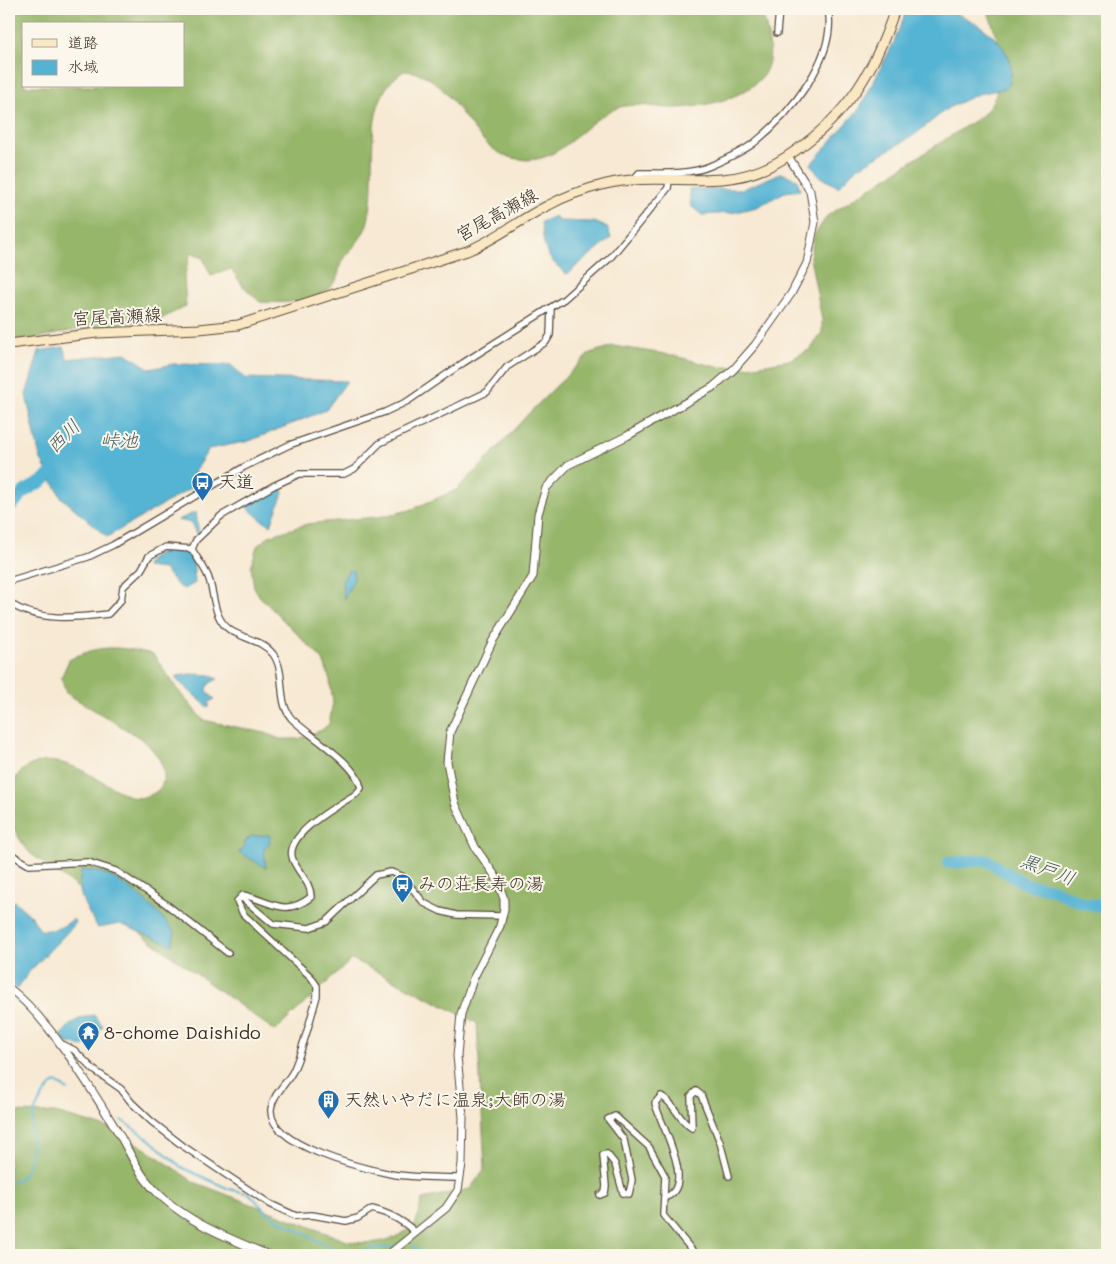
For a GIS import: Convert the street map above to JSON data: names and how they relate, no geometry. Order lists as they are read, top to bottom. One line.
{"streets":{"main road":["宮尾高瀬線"]},"water":["西川","峠池","黒戸川"],"places":{"bus stop":["天道","みの荘長寿の湯"],"temple":["8-chome Daishido"],"building":["天然いやだに温泉;大師の湯"]},"legend":["道路","水域"]}
